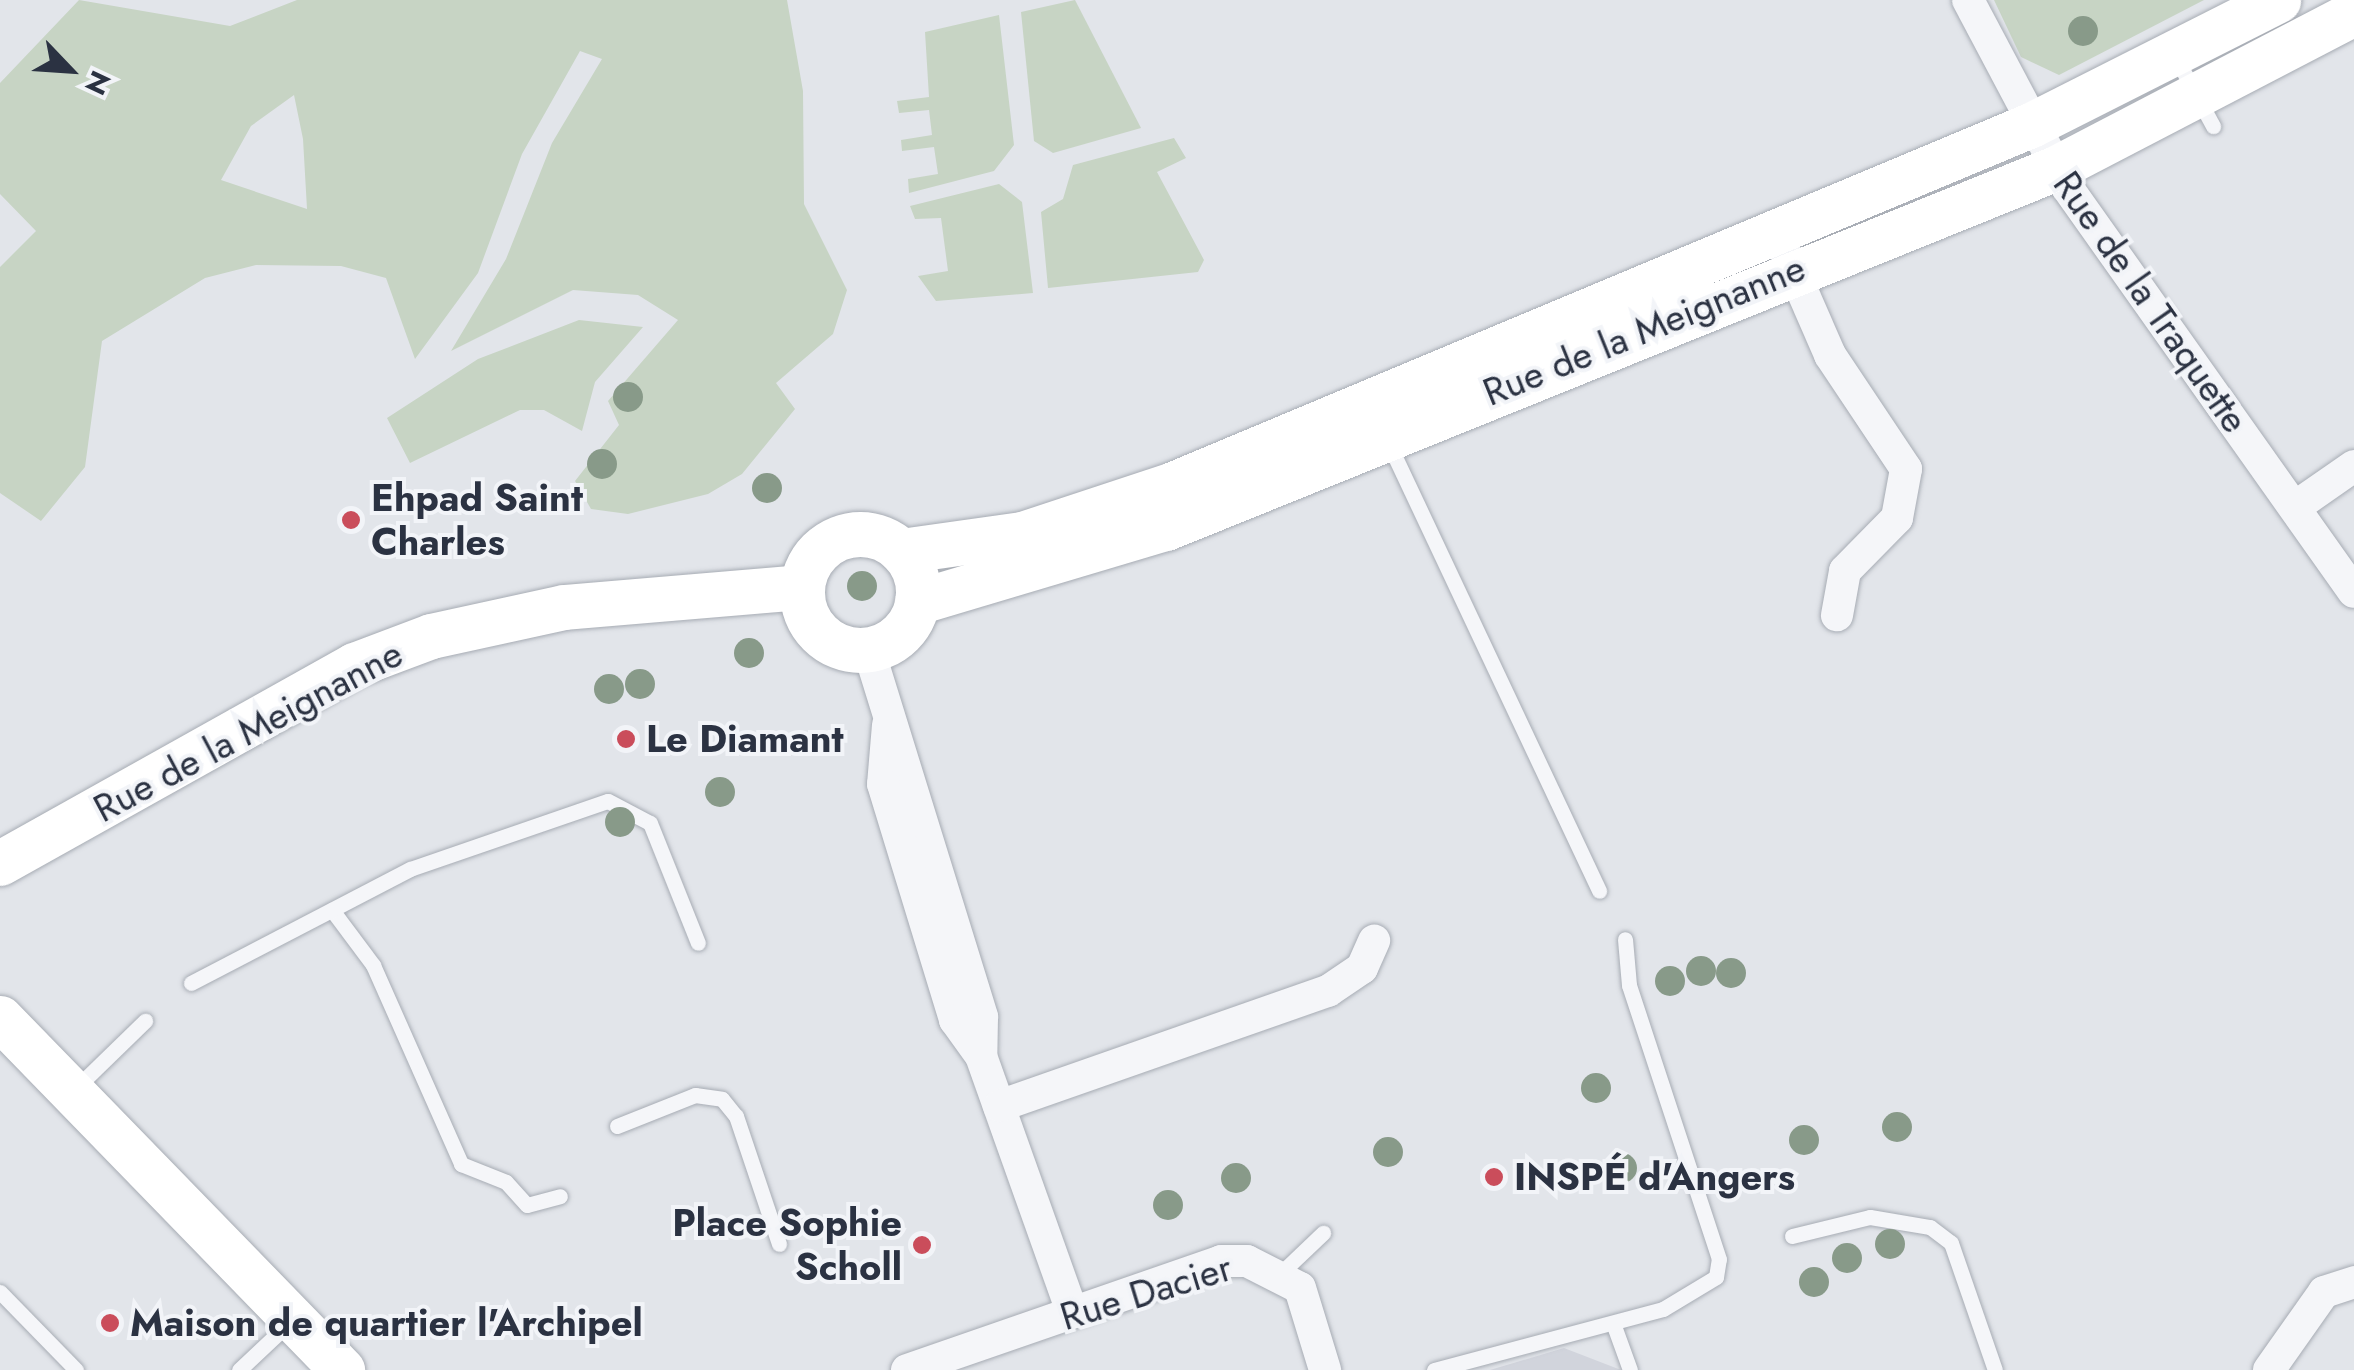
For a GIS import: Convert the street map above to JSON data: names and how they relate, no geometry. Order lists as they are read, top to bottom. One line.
{"streets":{"main road":["Rue de la Meignanne"],"street":["Rue de la Traquette","Rue Dacier"]},"crossings":[["Rue de la Traquette","Rue de la Meignanne"]],"places":["Ehpad Saint Charles","Le Diamant","INSPÉ d'Angers","Place Sophie Scholl","Maison de quartier l'Archipel"],"north":"bottom right"}
